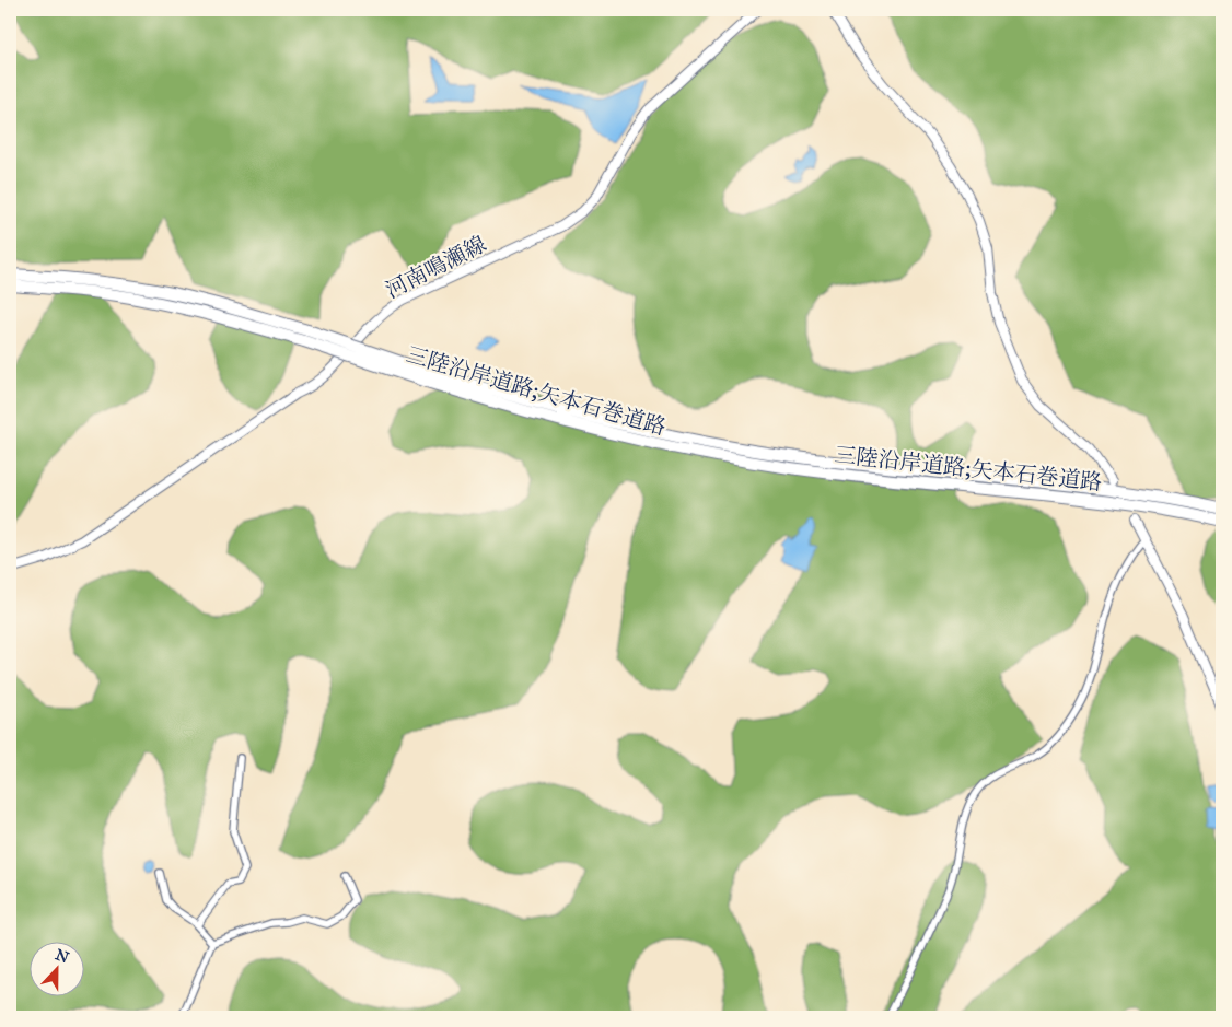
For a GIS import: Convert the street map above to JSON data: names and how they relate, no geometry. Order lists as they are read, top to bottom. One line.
{"streets":{"highway":["三陸沿岸道路;矢本石巻道路"],"main road":["河南鳴瀬線"]},"north":"top"}
